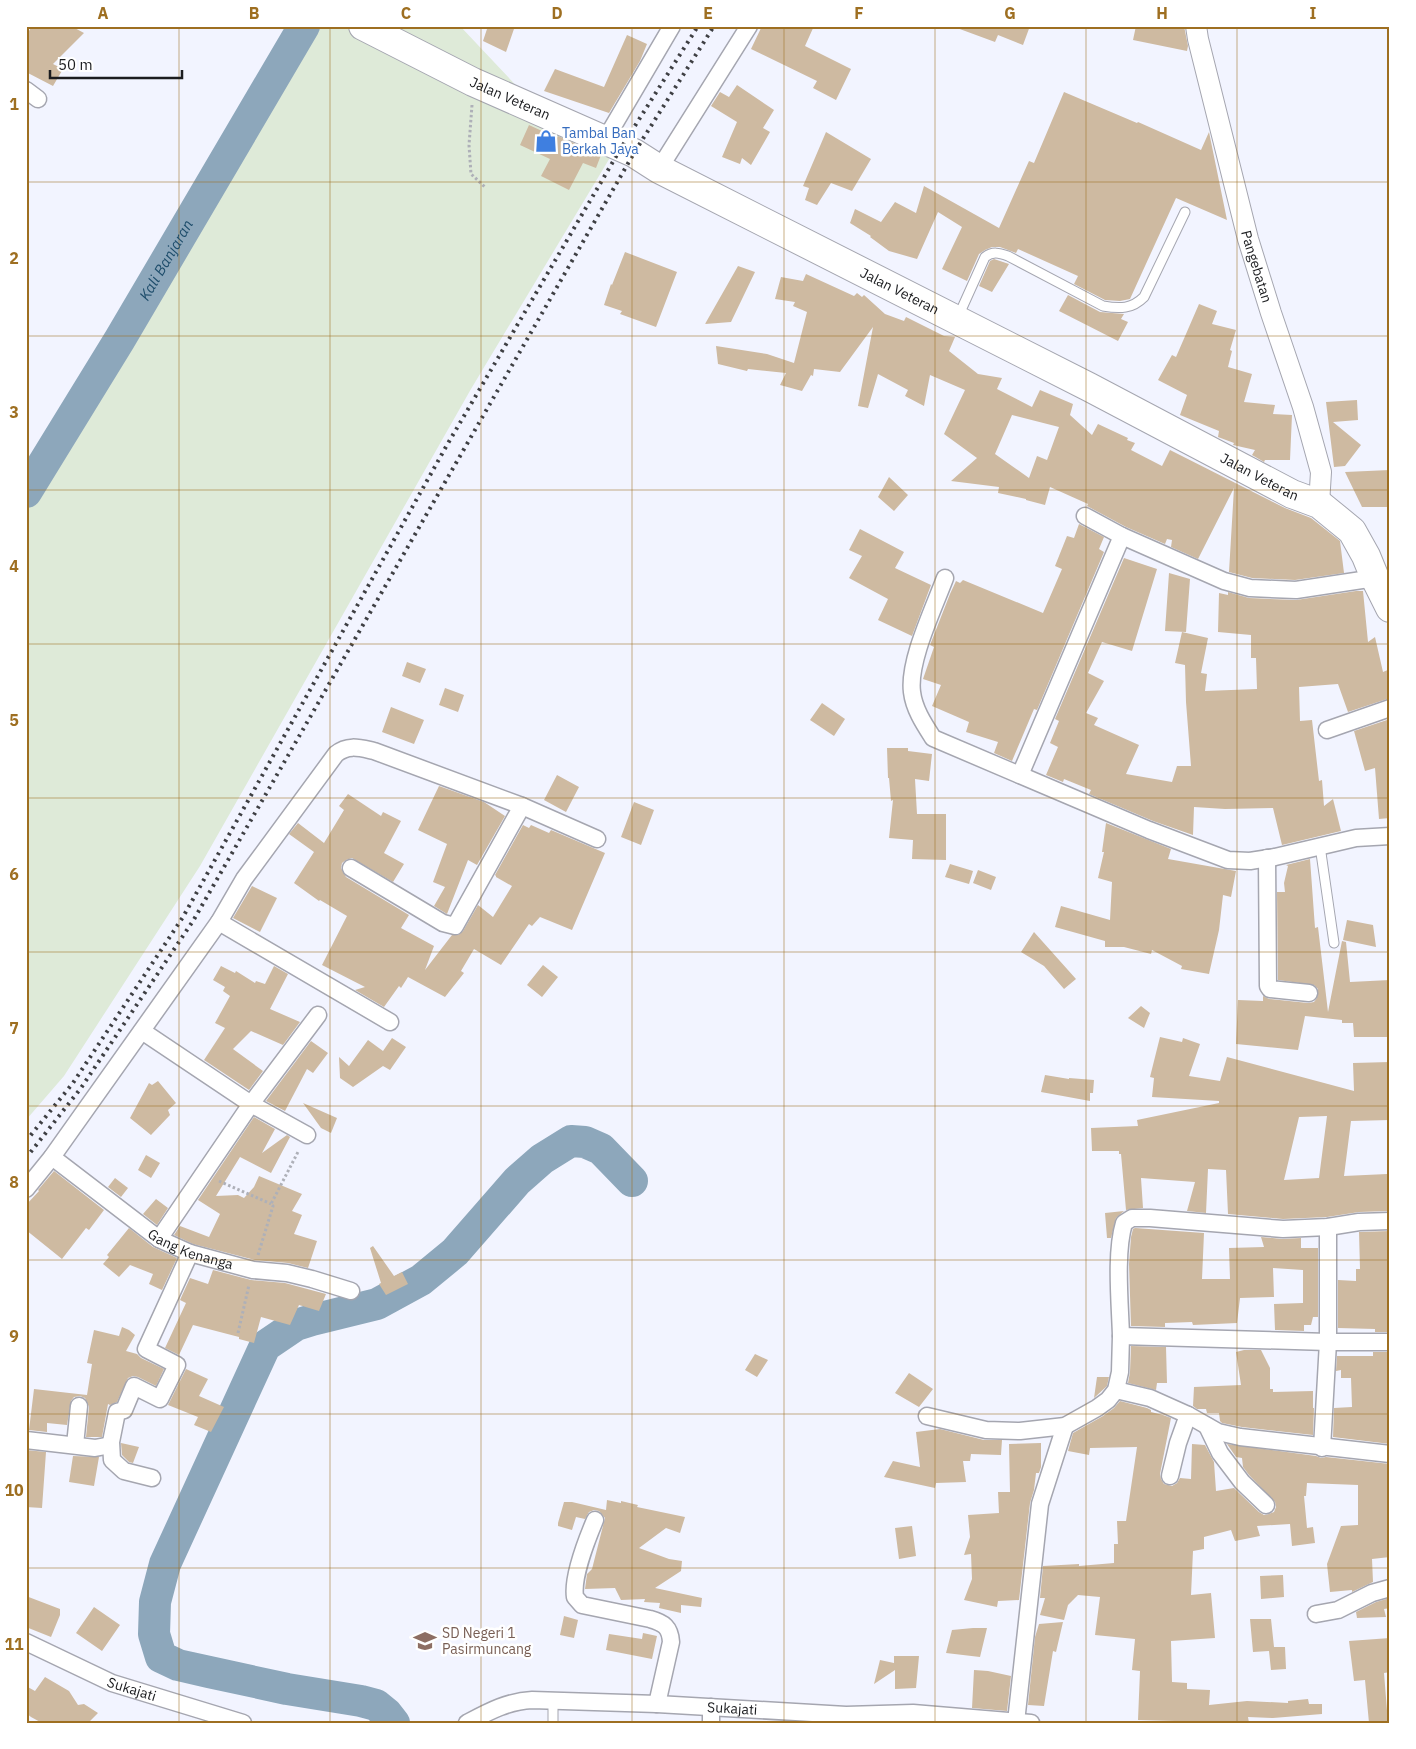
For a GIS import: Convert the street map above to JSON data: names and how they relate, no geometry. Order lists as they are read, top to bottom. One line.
{"streets":{"highway":["Jalan Veteran"],"street":["Pangebatan","Gang Kenanga","Sukajati"]},"crossings":[["Jalan Veteran","Pangebatan"]],"water":["Kali Banjaran"],"places":{"shop":["Tambal Ban Berkah Jaya"],"school or university":["SD Negeri 1 Pasirmuncang"]},"scale_bar":"50 m","grid":{"columns":["A","B","C","D","E","F","G","H","I"],"rows":["1","2","3","4","5","6","7","8","9","10","11"]}}
